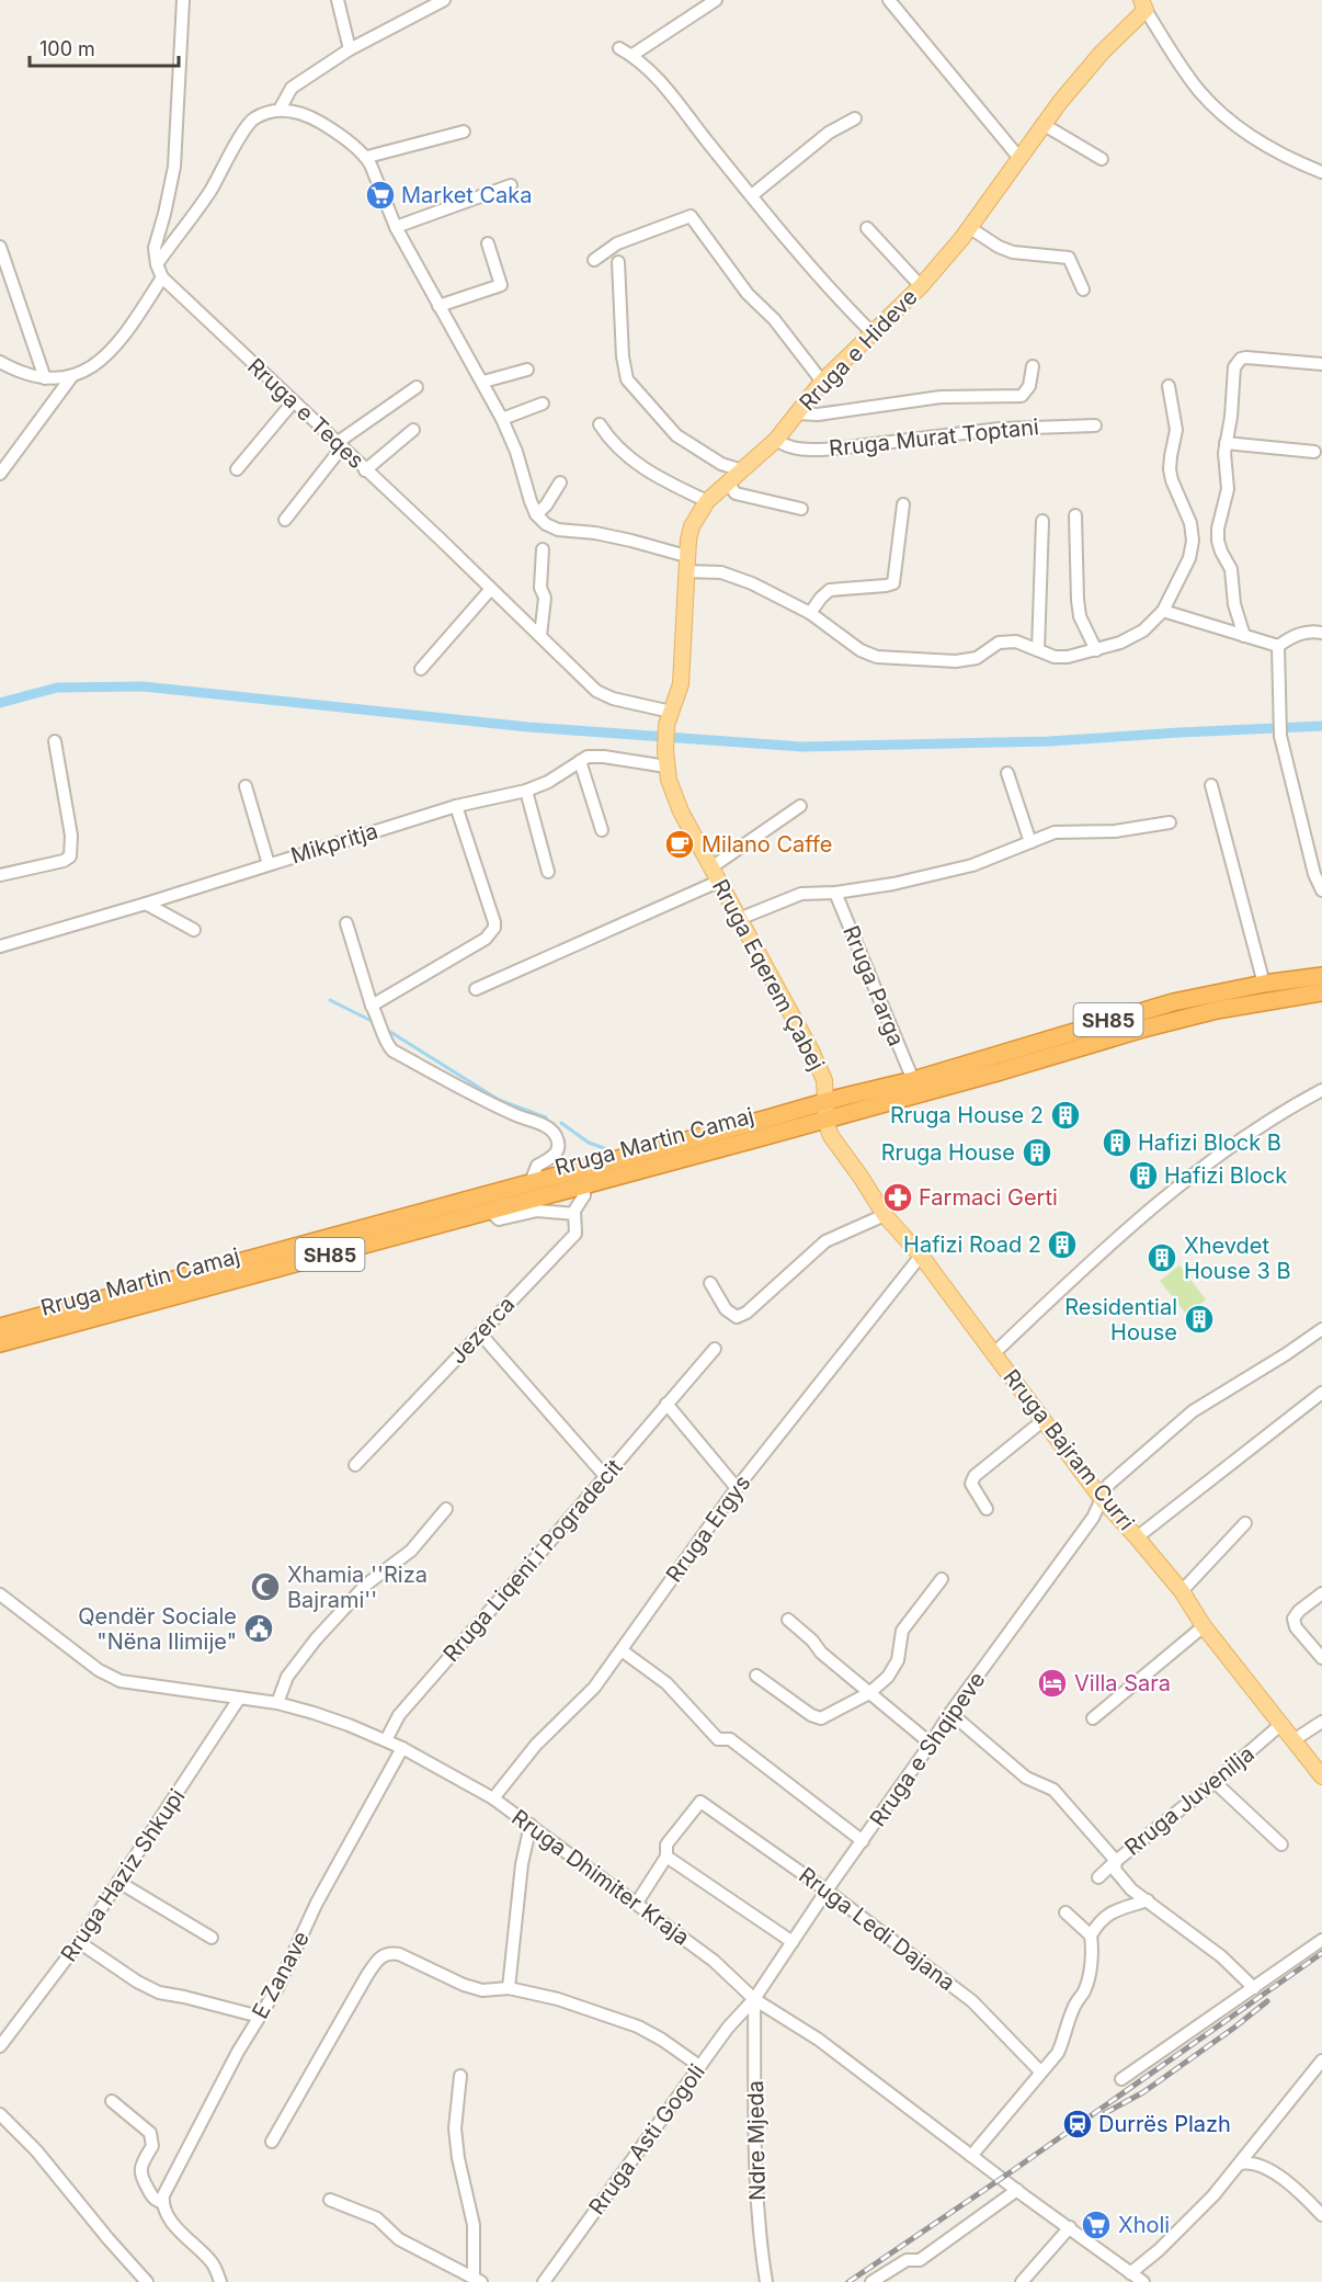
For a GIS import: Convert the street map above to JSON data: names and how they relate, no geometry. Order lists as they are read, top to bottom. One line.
{"streets":{"highway":["SH85","Rruga Martin Camaj"],"main road":["Rruga e Hideve","Rruga Eqerem Çabej","Rruga Bajram Curri"],"street":["Rruga e Teqes","Rruga Murat Toptani","Mikpritja","Rruga Parga","Jezerca","Rruga Ergys","Rruga Liqeni i Pogradecit","Rruga e Shqipeve","Rruga Juvenilja","Rruga Haziz Shkupi","Rruga Dhimiter Kraja","Rruga Ledi Dajana","E Zanave","Rruga Asti Gogoli","Ndre Mjeda"]},"crossings":[["Rruga e Hideve","Rruga e Teqes"],["Rruga e Hideve","Rruga Murat Toptani"],["Rruga e Hideve","Rruga Eqerem Çabej"],["Rruga e Teqes","Rruga Eqerem Çabej"],["Mikpritja","Rruga Eqerem Çabej"],["Rruga Eqerem Çabej","Rruga Martin Camaj"],["Rruga Eqerem Çabej","Rruga Bajram Curri"],["Rruga Parga","Rruga Martin Camaj"],["Rruga Martin Camaj","Jezerca"],["Rruga Martin Camaj","Rruga Bajram Curri"],["Rruga Bajram Curri","Rruga Ergys"],["Rruga Bajram Curri","Rruga e Shqipeve"],["Rruga Bajram Curri","Rruga Juvenilja"],["Rruga Ergys","Rruga Dhimiter Kraja"],["Rruga Liqeni i Pogradecit","Rruga Dhimiter Kraja"],["Rruga e Shqipeve","Rruga Dhimiter Kraja"],["Rruga e Shqipeve","Rruga Ledi Dajana"],["Rruga e Shqipeve","Rruga Asti Gogoli"],["Rruga e Shqipeve","Ndre Mjeda"],["Rruga Haziz Shkupi","Rruga Dhimiter Kraja"],["Rruga Dhimiter Kraja","E Zanave"],["Rruga Dhimiter Kraja","Rruga Asti Gogoli"],["Rruga Dhimiter Kraja","Ndre Mjeda"],["Rruga Asti Gogoli","Ndre Mjeda"]],"places":{"supermarket":["Market Caka","Xholi"],"cafe":["Milano Caffe"],"building":["Rruga House 2","Hafizi Block B","Rruga House","Hafizi Block","Hafizi Road 2","Xhevdet House 3 B","Residential House"],"pharmacy":["Farmaci Gerti"],"mosque":["Xhamia ''Riza Bajrami''"],"public building":["Qendër Sociale \"Nëna Ilimije\""],"hotel":["Villa Sara"],"station":["Durrës Plazh"]},"scale_bar":"100 m"}
